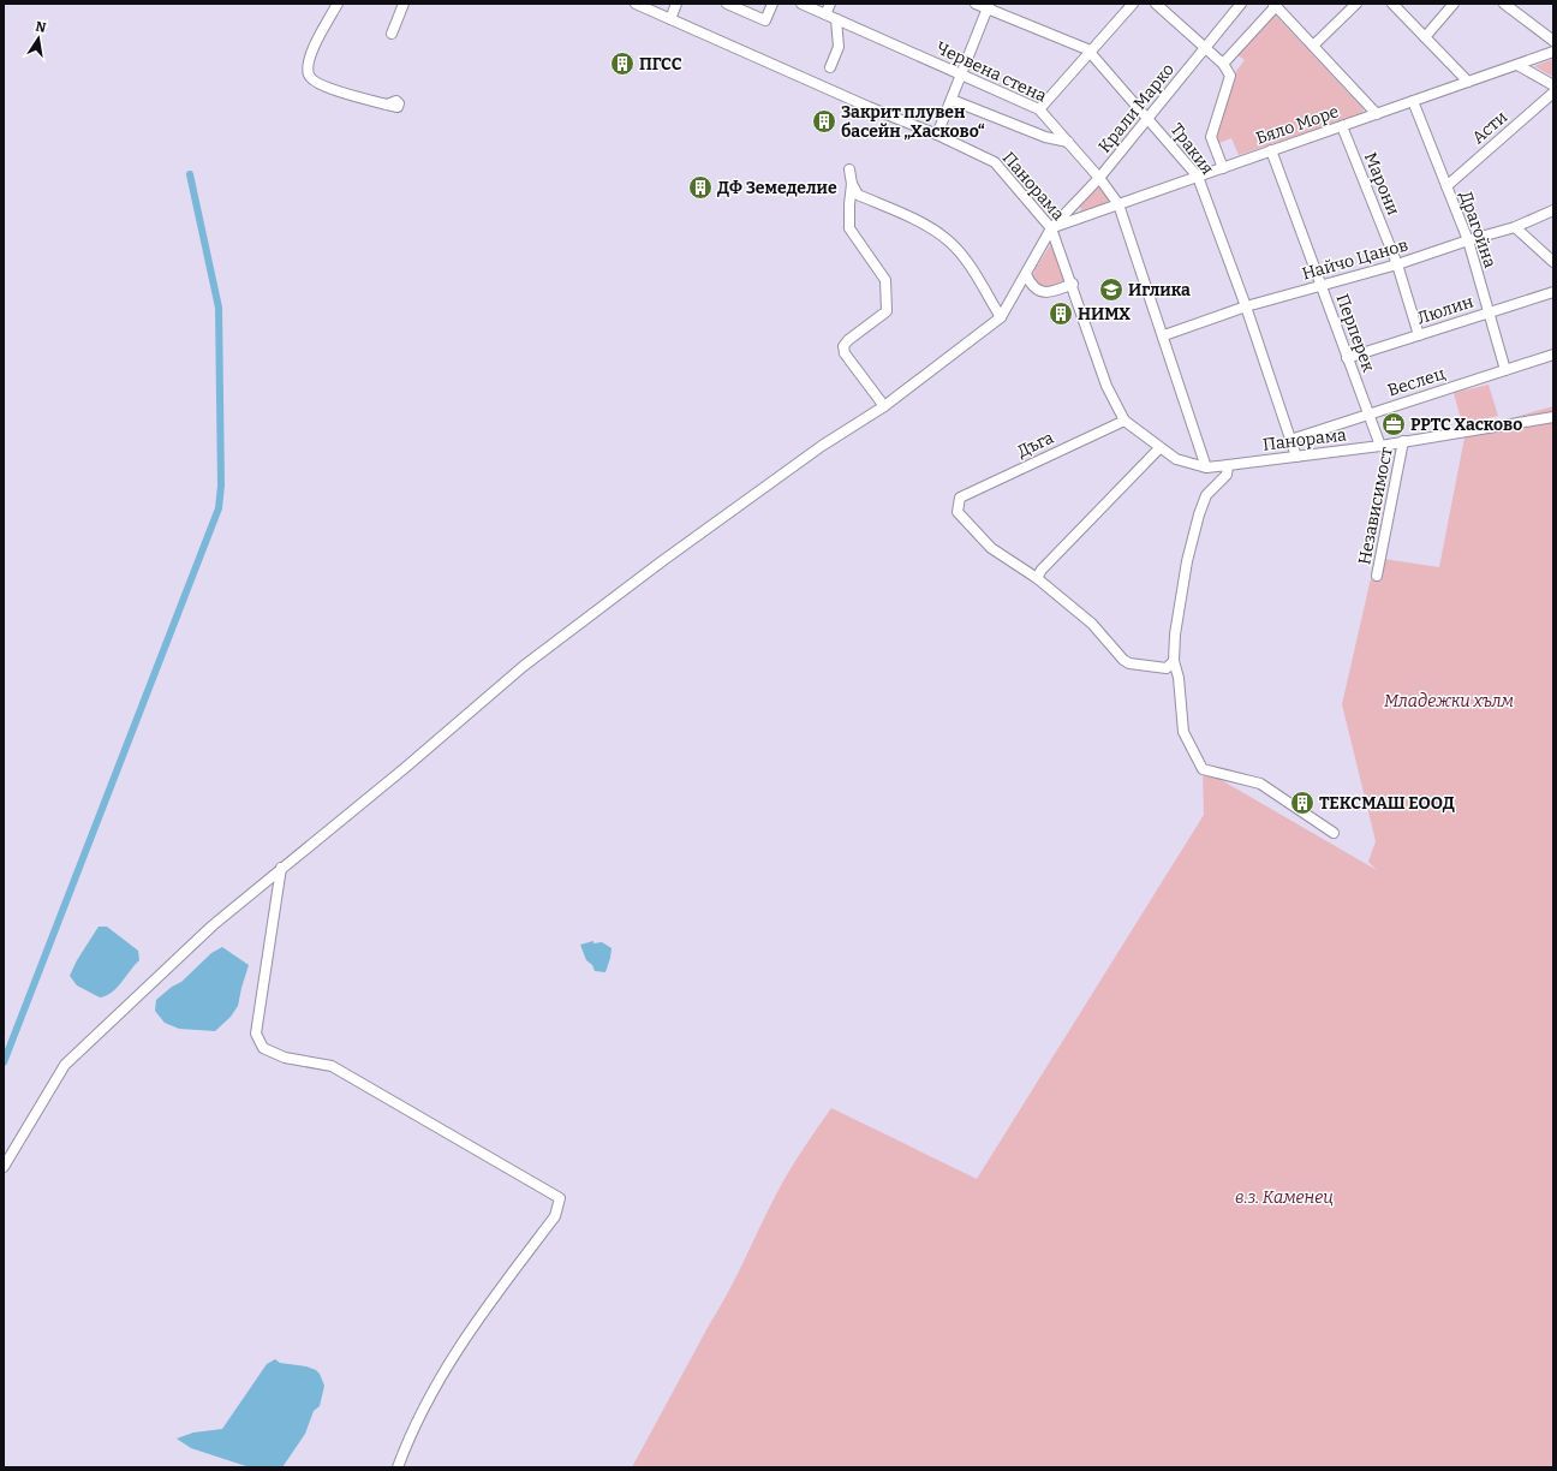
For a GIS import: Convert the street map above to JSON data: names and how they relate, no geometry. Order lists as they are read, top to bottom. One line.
{"streets":{"street":["Червена стена","Крали Марко","Бяло Море","Асти","Тракия","Марони","Панорама","Драгойна","Найчо Цанов","Люлин","Перперек","Веслец","Дъга","Независимост"]},"crossings":[["Червена стена","Крали Марко"],["Червена стена","Бяло Море"],["Червена стена","Панорама"],["Червена стена","Найчо Цанов"],["Крали Марко","Бяло Море"],["Крали Марко","Тракия"],["Крали Марко","Панорама"],["Бяло Море","Тракия"],["Бяло Море","Марони"],["Бяло Море","Панорама"],["Бяло Море","Драгойна"],["Бяло Море","Перперек"],["Асти","Драгойна"],["Тракия","Панорама"],["Тракия","Найчо Цанов"],["Тракия","Веслец"],["Марони","Найчо Цанов"],["Марони","Люлин"],["Панорама","Перперек"],["Панорама","Дъга"],["Панорама","Независимост"],["Драгойна","Найчо Цанов"],["Драгойна","Люлин"],["Драгойна","Веслец"],["Найчо Цанов","Перперек"],["Люлин","Перперек"],["Перперек","Веслец"]],"parks":["Младежки хълм","в.з. Каменец"],"places":{"building":["ПГСС","Закрит плувен басейн „Хасково“","ДФ Земеделие","НИМХ","ТЕКСМАШ ЕООД"],"school or university":["Иглика"],"office":["РРТС Хасково"]},"north":"top"}
